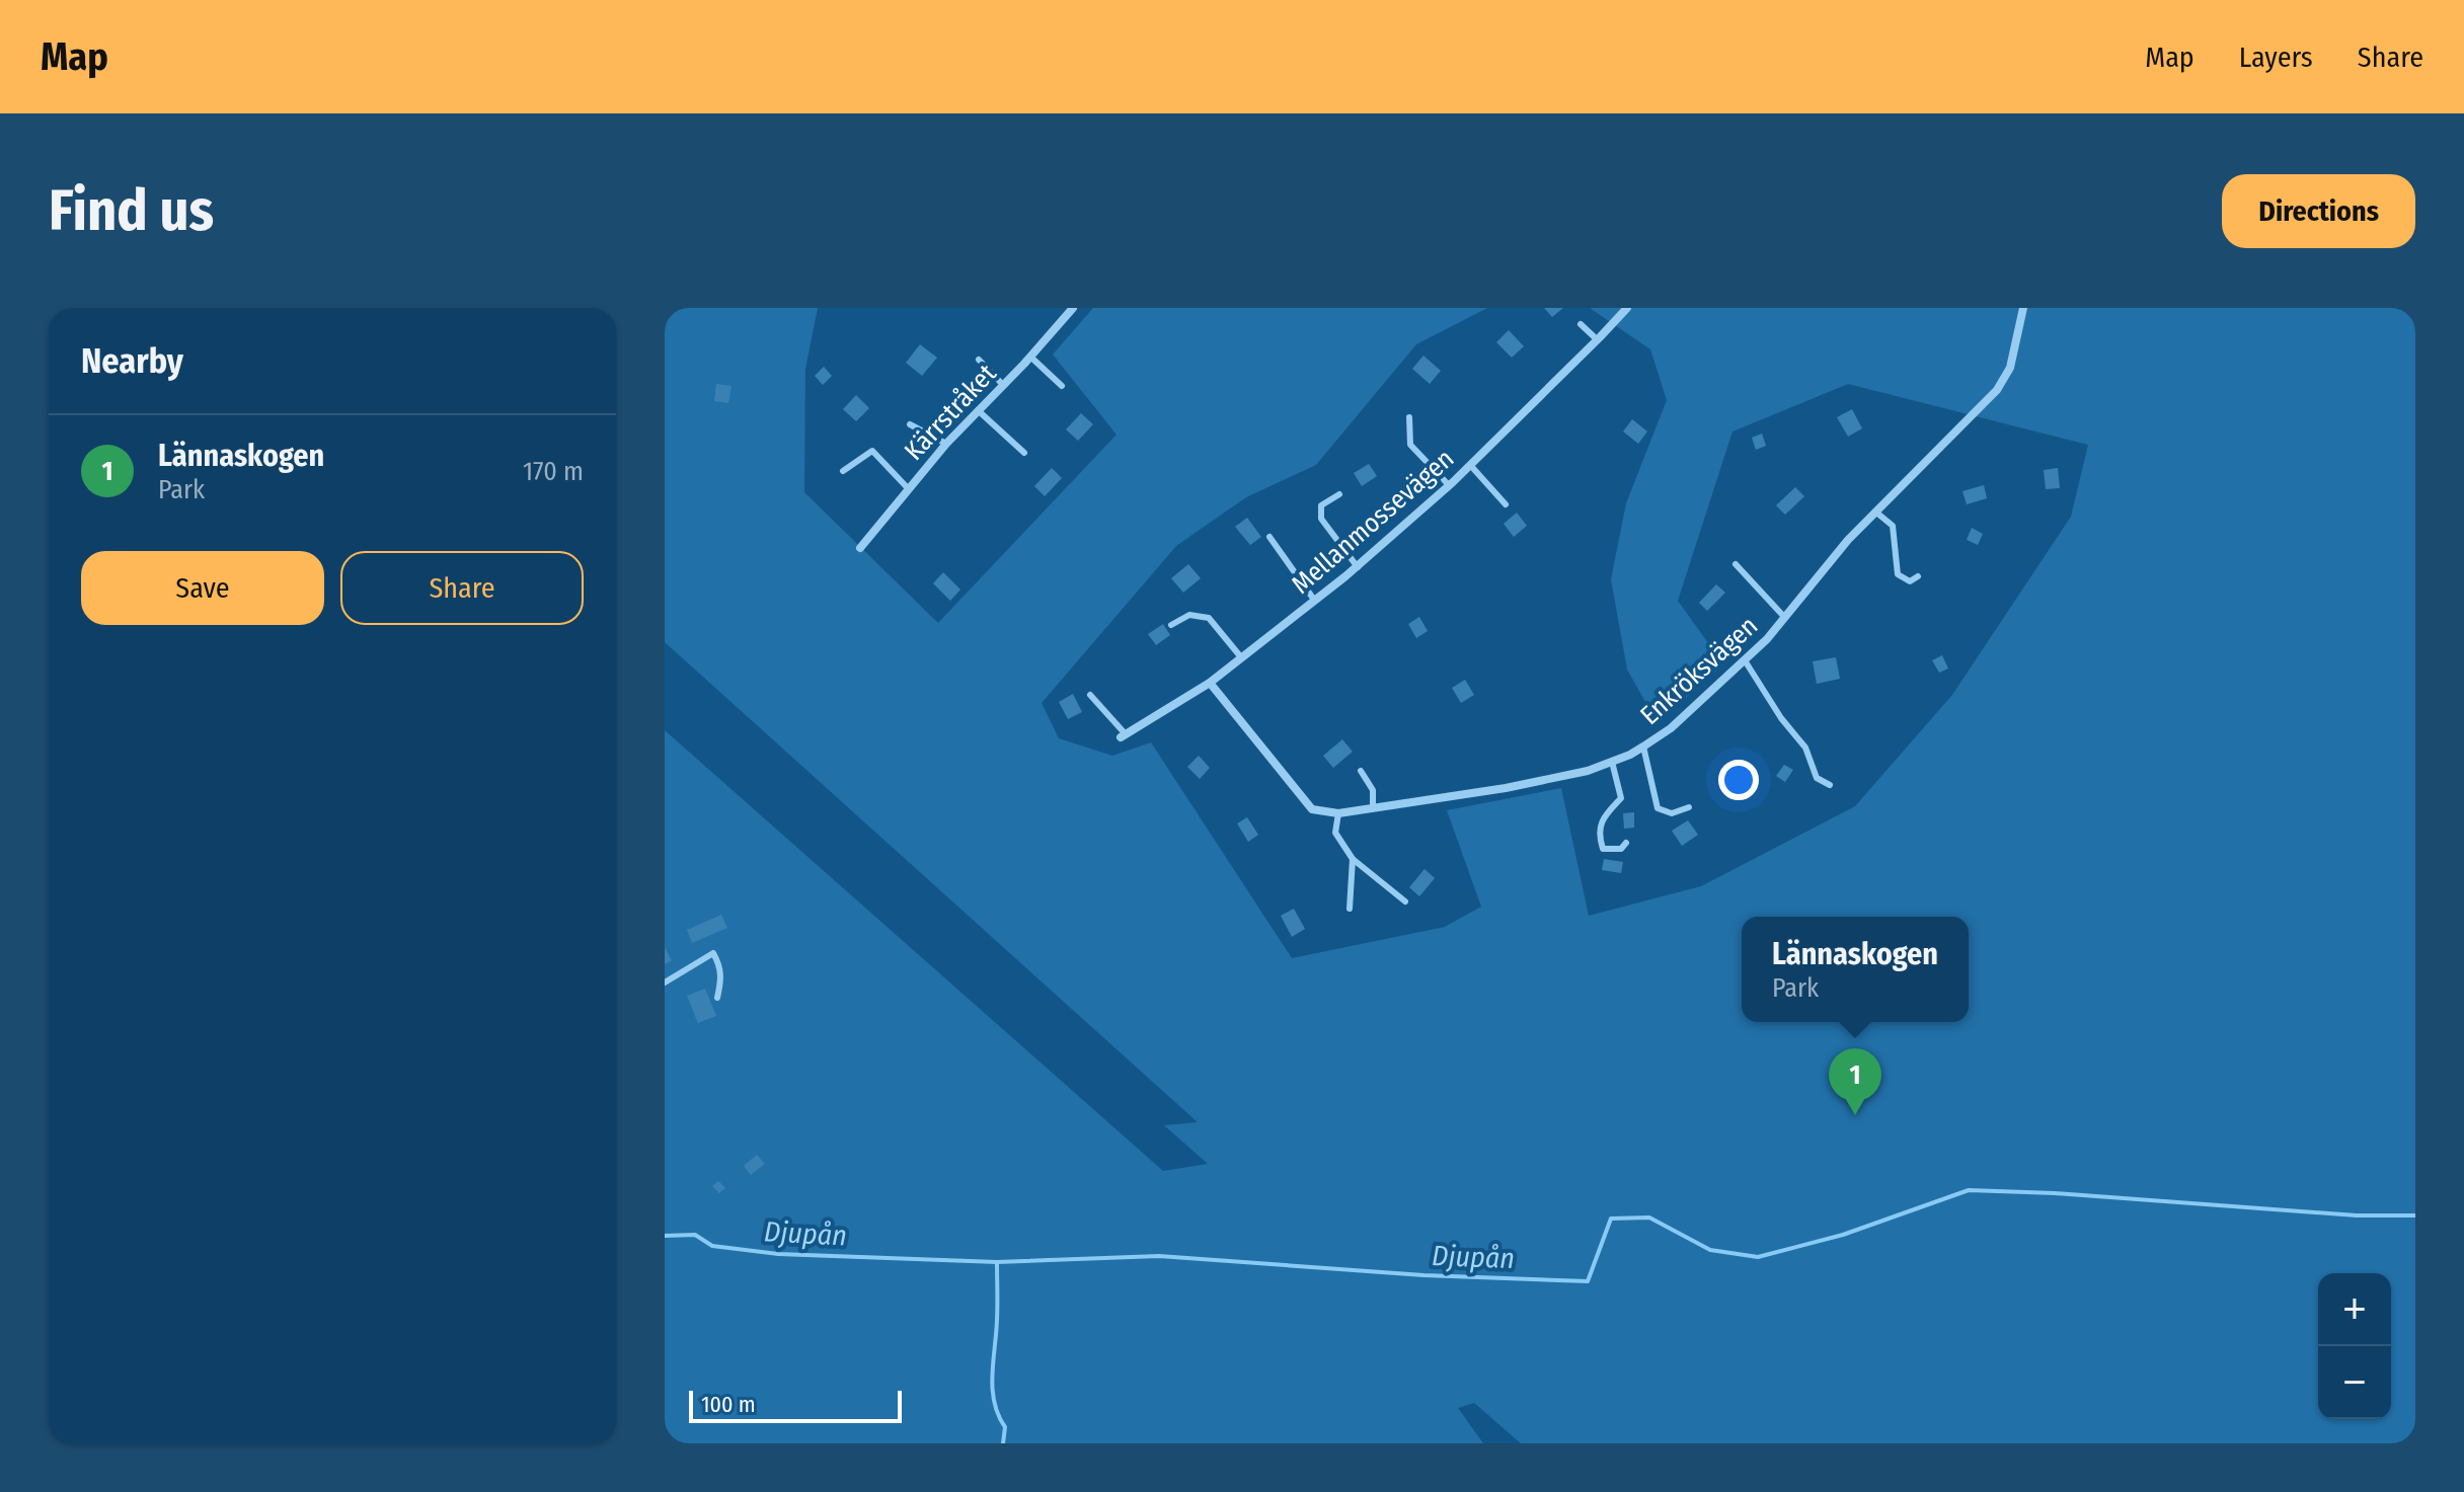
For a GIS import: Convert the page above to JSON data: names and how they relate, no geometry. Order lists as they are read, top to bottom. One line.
{"streets":{"street":["Kärrstråket","Mellanmossevägen","Enkröksvägen"]},"water":["Djupån"],"scale_bar":"100 m","page":{"header":"Map","nav":["Map","Layers","Share"],"buttons":["Directions",["Save","Share"]],"title":"Find us","heading":"Nearby","list":[{"mark":"1","name":"Lännaskogen","note":"Park","value":"170 m"}],"popup":["Lännaskogen","Park"],"pins":"1","map_buttons":["+","−"],"scale":"100 m"}}
